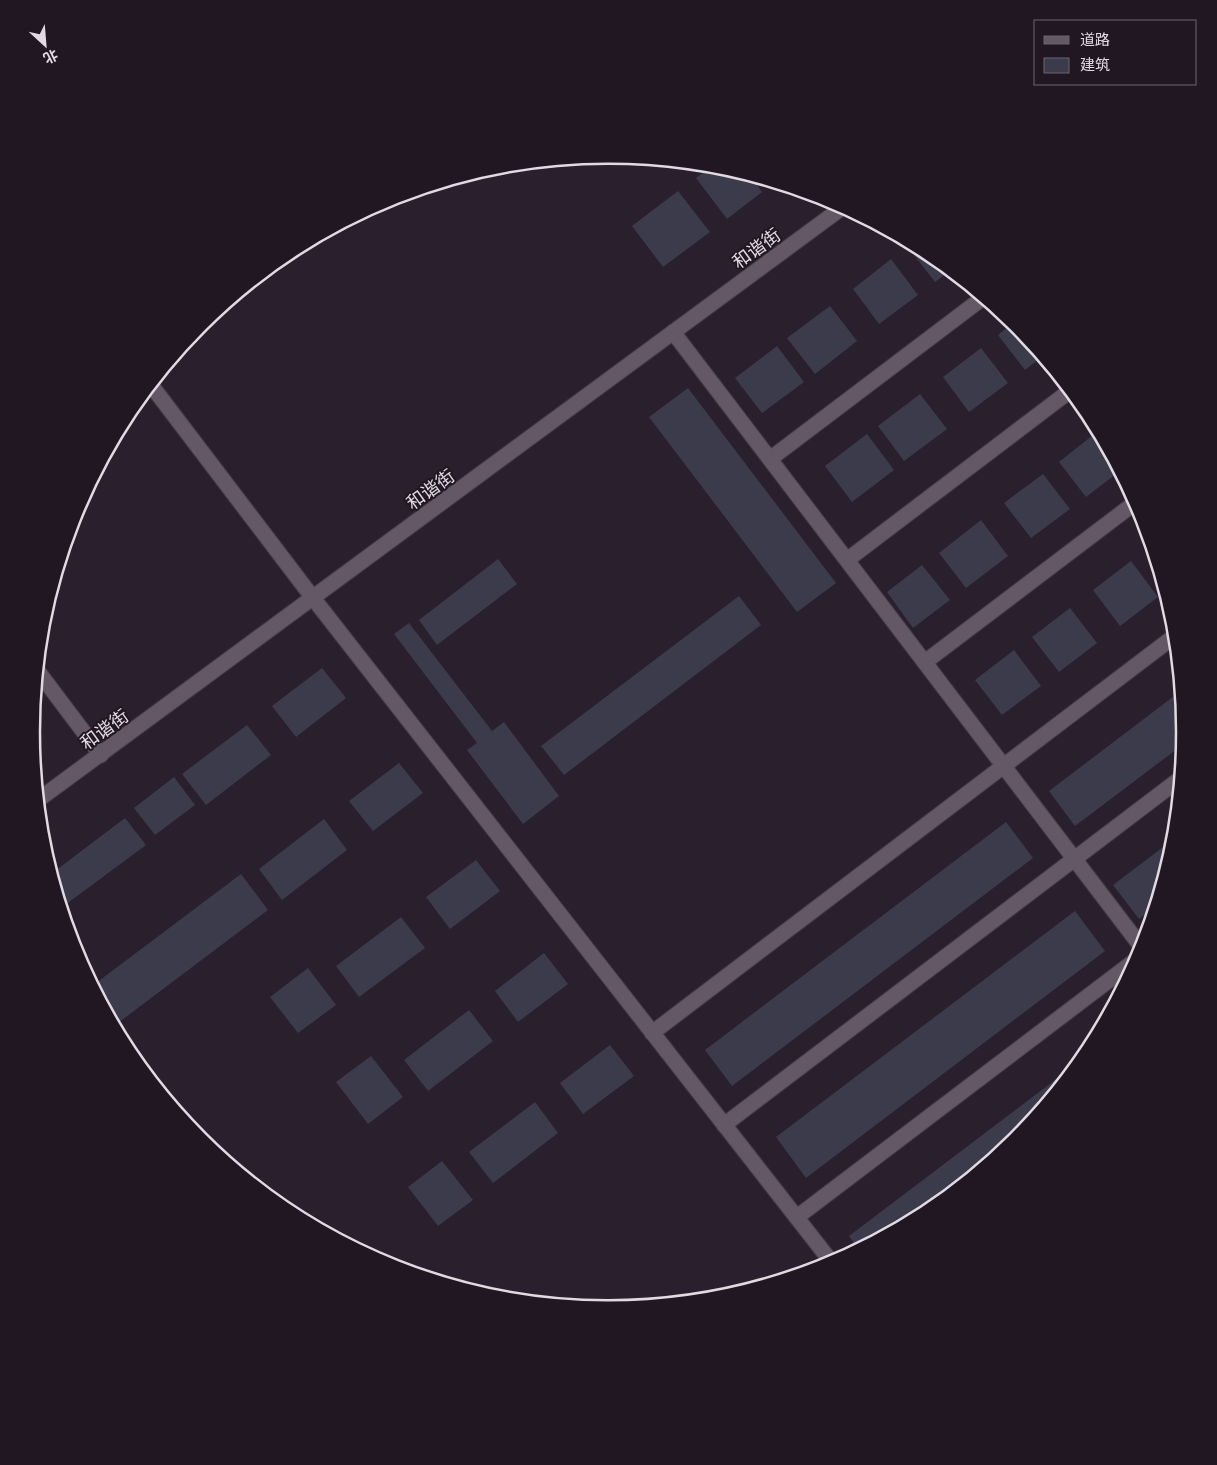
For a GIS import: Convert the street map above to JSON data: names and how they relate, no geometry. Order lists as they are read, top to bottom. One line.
{"streets":{"street":["和谐街"]},"legend":["道路","建筑"],"north":"bottom right"}
